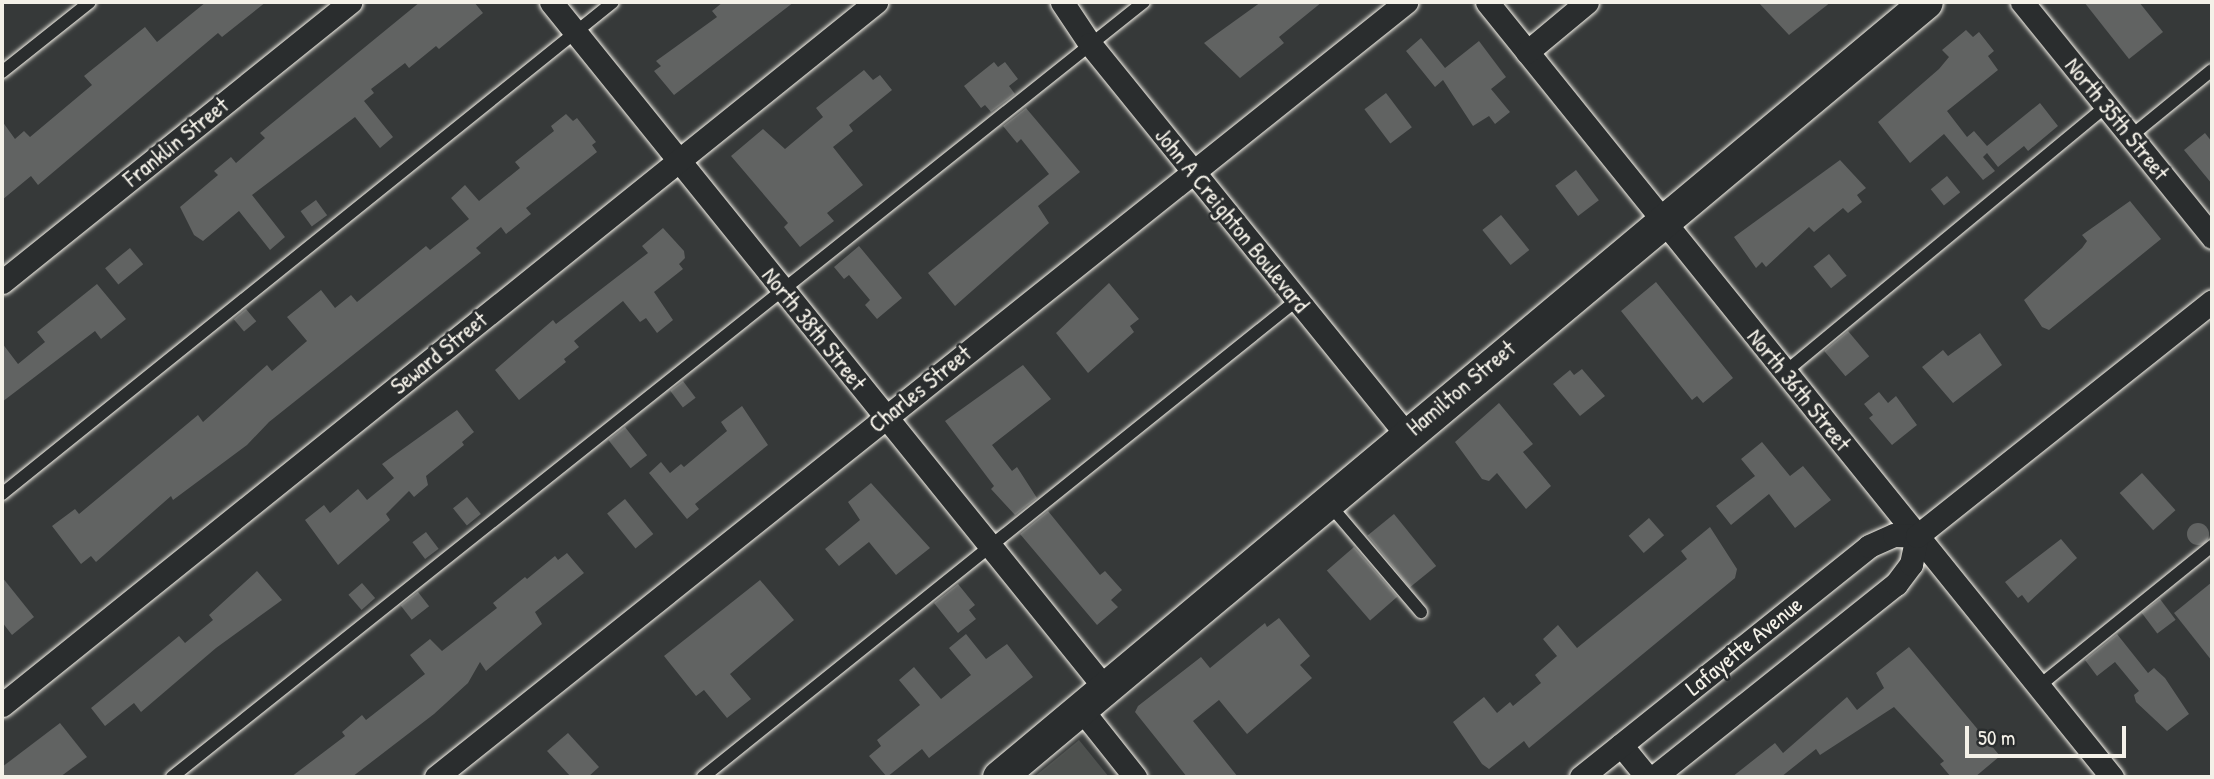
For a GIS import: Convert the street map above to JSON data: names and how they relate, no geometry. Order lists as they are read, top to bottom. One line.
{"streets":{"main road":["Hamilton Street"],"street":["North 35th Street","Franklin Street","John A Creighton Boulevard","North 38th Street","Seward Street","Charles Street","North 36th Street","Lafayette Avenue"]},"crossings":[["John A Creighton Boulevard","Hamilton Street"],["John A Creighton Boulevard","Charles Street"],["North 38th Street","Seward Street"],["North 38th Street","Hamilton Street"],["North 38th Street","Charles Street"],["Hamilton Street","North 36th Street"],["North 36th Street","Lafayette Avenue"]],"scale_bar":"50 m"}
